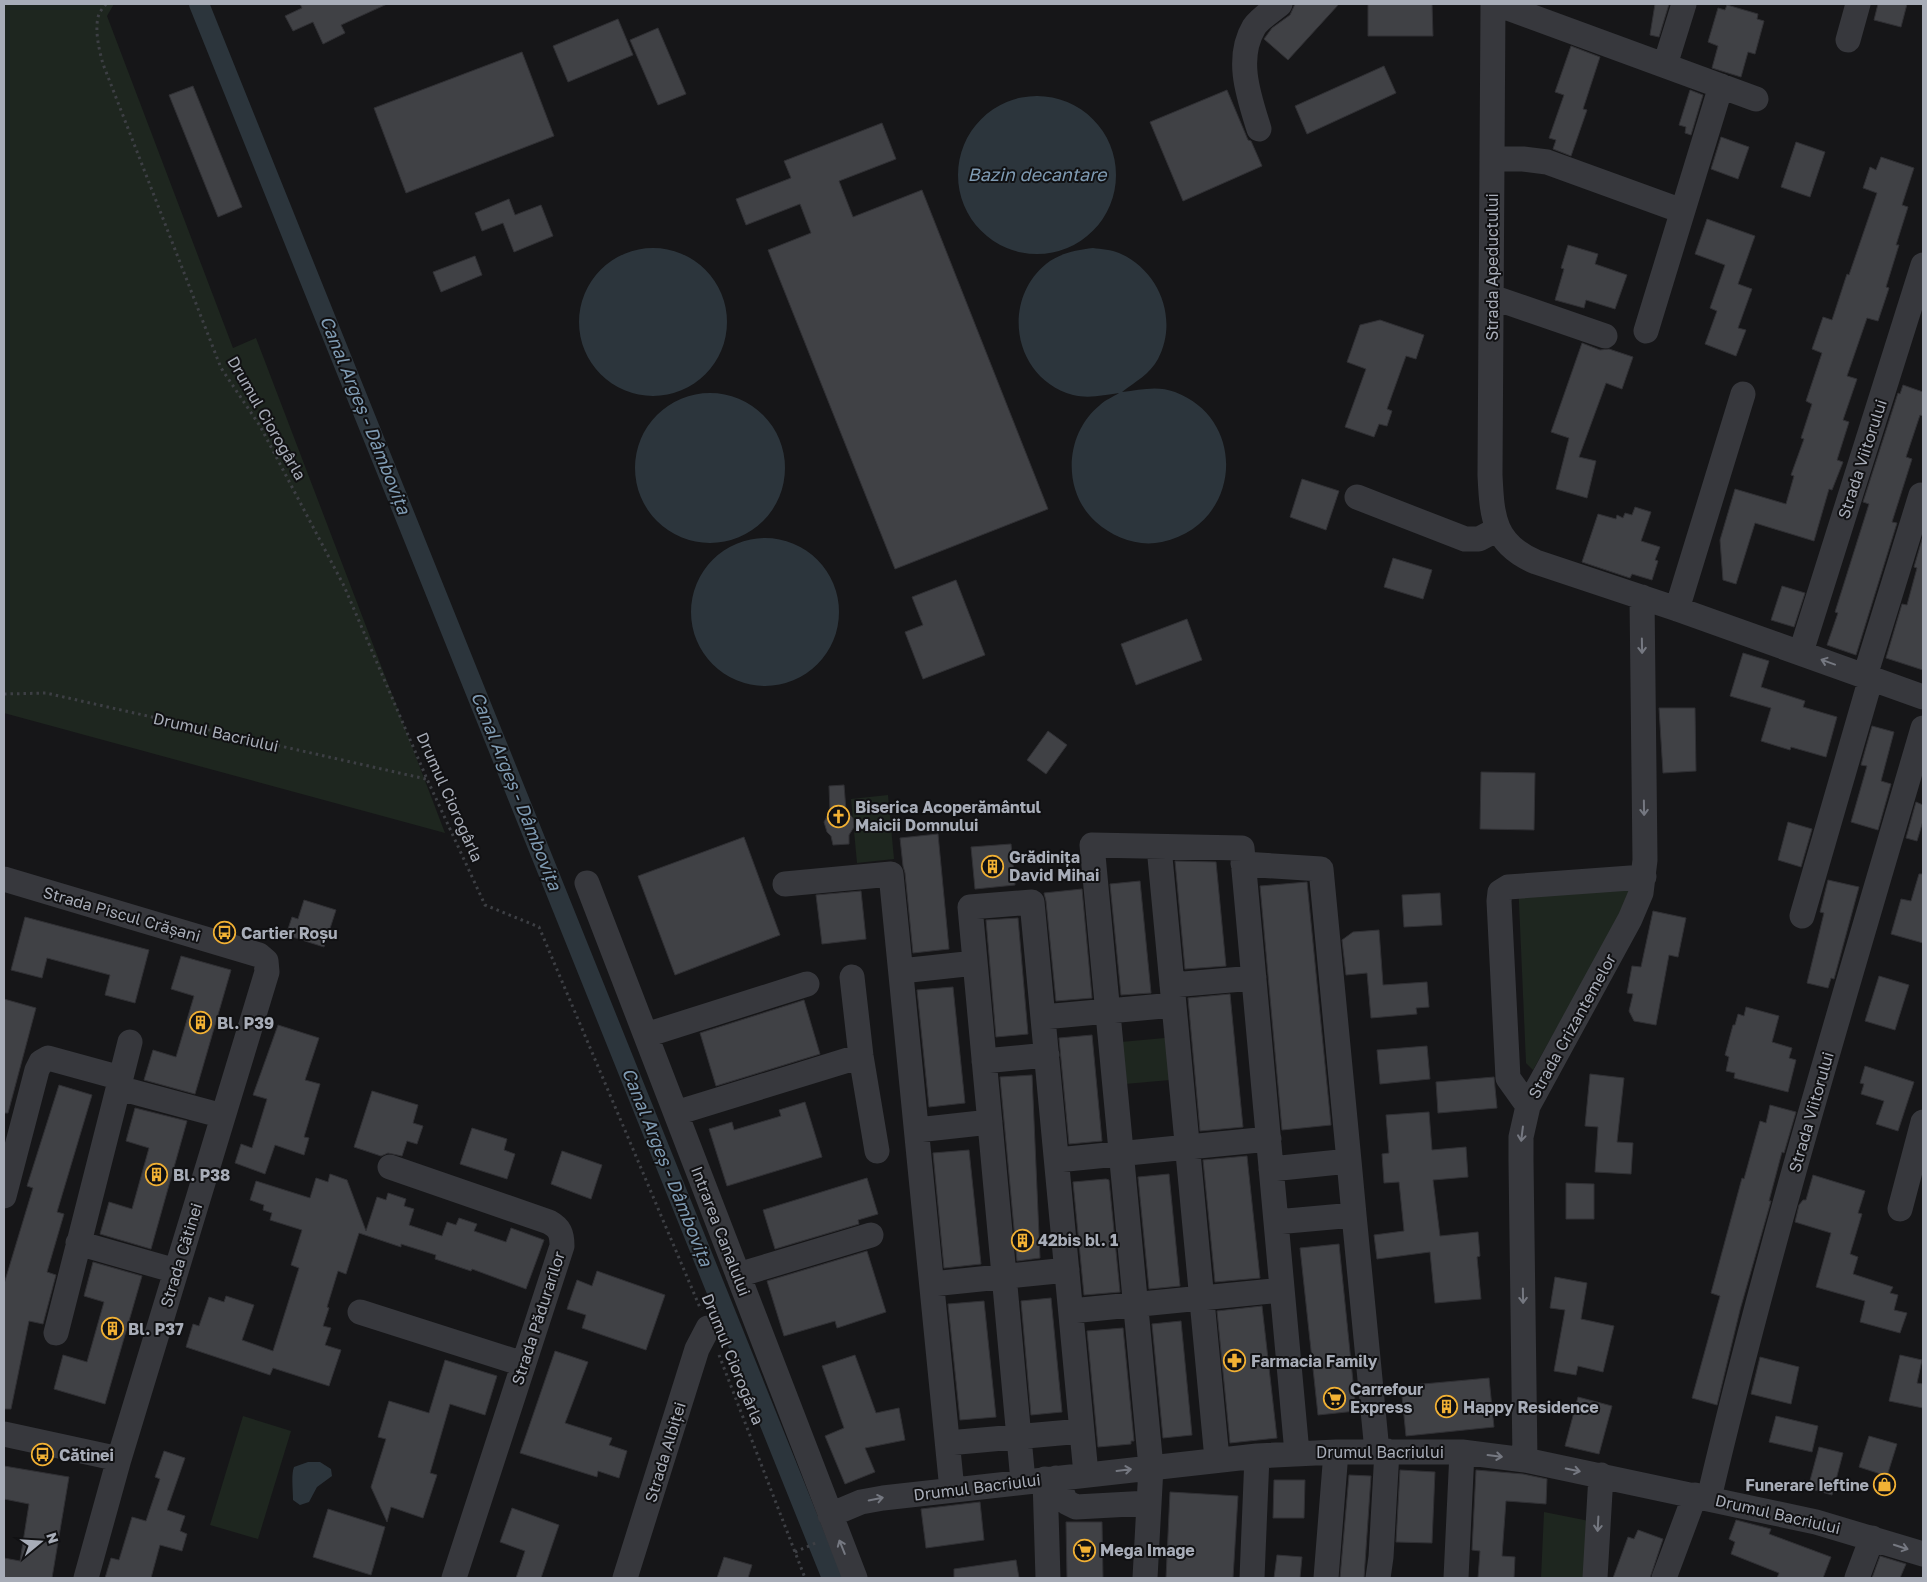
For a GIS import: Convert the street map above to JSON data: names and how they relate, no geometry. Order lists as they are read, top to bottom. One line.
{"streets":{"street":["Strada Apeductului","Strada Viitorului","Drumul Bacriului","Strada Piscul Crășani","Strada Crizantemelor","Intrarea Canalului","Strada Cătinei","Strada Pădurarilor","Strada Albiței"],"path":["Drumul Ciorogârla"]},"crossings":[["Drumul Ciorogârla","Drumul Bacriului"],["Drumul Ciorogârla","Strada Albiței"],["Strada Viitorului","Drumul Bacriului"],["Drumul Bacriului","Strada Crizantemelor"],["Drumul Bacriului","Intrarea Canalului"],["Strada Piscul Crășani","Strada Cătinei"]],"water":["Bazin decantare","Canal Argeș - Dâmbovița"],"places":{"church":["Biserica Acoperământul Maicii Domnului"],"building":["Grădinița David Mihai","Bl. P39","Bl. P38","42bis bl. 1","Bl. P37","Happy Residence"],"bus stop":["Cartier Roșu","Cătinei"],"pharmacy":["Farmacia Family"],"supermarket":["Carrefour Express","Mega Image"],"shop":["Funerare Ieftine"]},"north":"right"}
